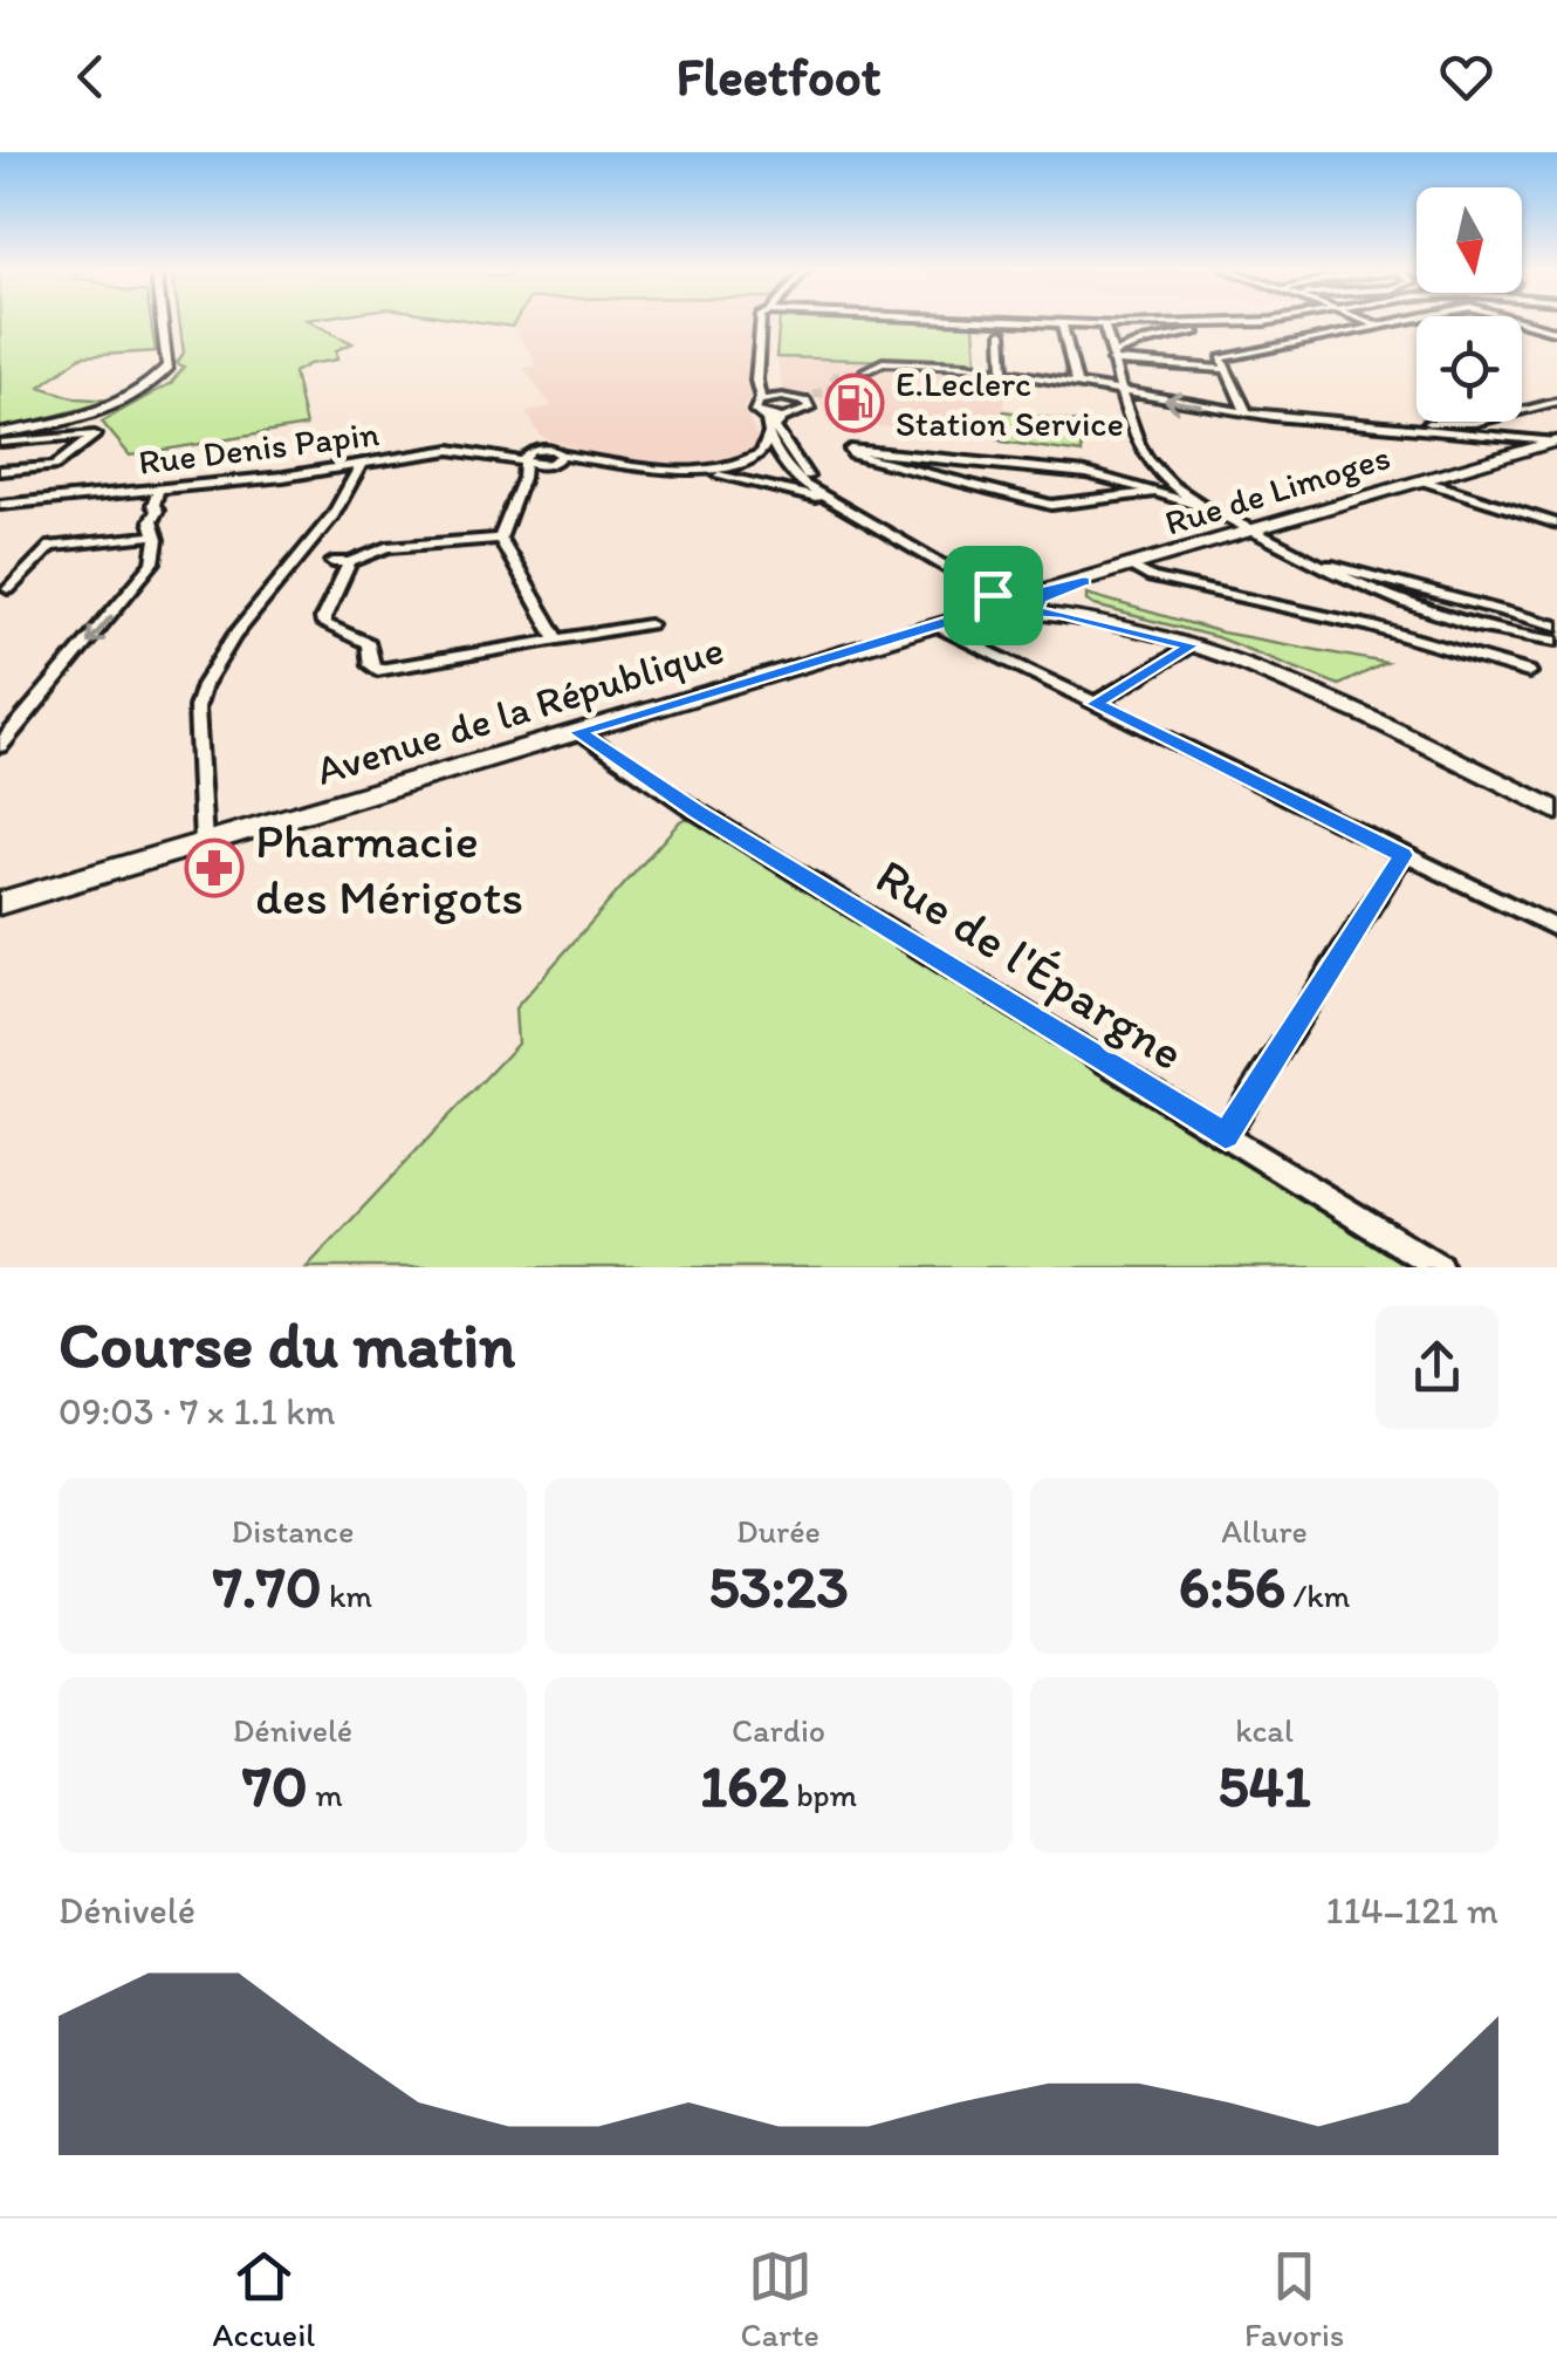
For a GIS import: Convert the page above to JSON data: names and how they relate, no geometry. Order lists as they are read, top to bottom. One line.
{"streets":{"main road":["Rue de Limoges","Avenue de la République"],"street":["Rue Denis Papin","Rue de l'Épargne"]},"crossings":[["Avenue de la République","Rue de l'Épargne"]],"places":{"fuel station":["E.Leclerc Station Service"],"pharmacy":["Pharmacie des Mérigots"]},"north":"bottom","page":{"header":"Fleetfoot","heading":["Course du matin","09:03 · 7 × 1.1 km"],"stats":[["Distance","7.70 km"],["Durée","53:23"],["Allure","6:56 /km"],["Dénivelé","70 m"],["Cardio","162 bpm"],["kcal","541"]],"chart":["Dénivelé","114–121 m"],"tabs":["Accueil","Carte","Favoris"]}}
